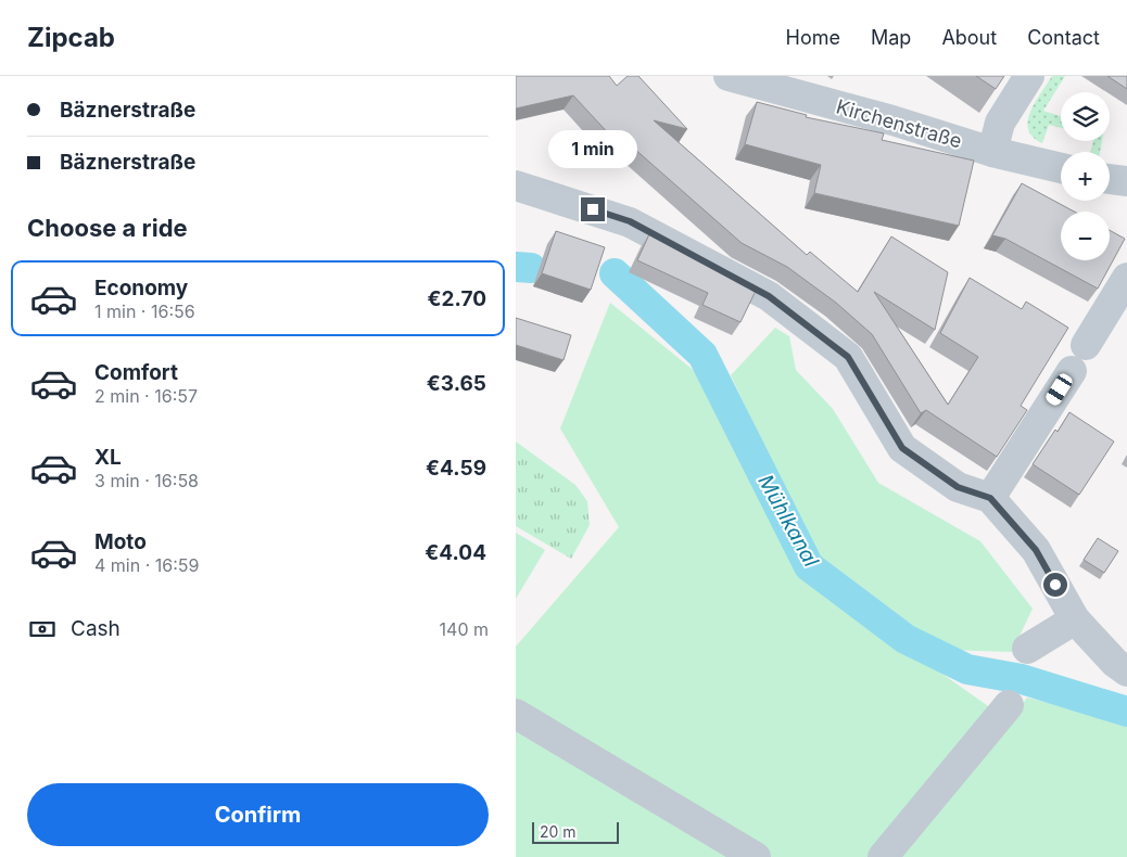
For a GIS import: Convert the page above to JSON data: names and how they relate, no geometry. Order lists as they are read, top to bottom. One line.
{"streets":{"street":["Kirchenstraße"]},"water":["Mühlkanal"],"scale_bar":"20 m","page":{"header":"Zipcab","nav":["Home","Map","About","Contact"],"banner":["Bäznerstraße","Bäznerstraße"],"map_buttons":["+","−"],"bubble":"1 min","heading":"Choose a ride","list":[{"name":"Economy","note":"1 min · 16:56","value":"€2.70"},{"name":"Comfort","note":"2 min · 16:57","value":"€3.65"},{"name":"XL","note":"3 min · 16:58","value":"€4.59"},{"name":"Moto","note":"4 min · 16:59","value":"€4.04"}],"pay":["Cash","140 m"],"buttons":"Confirm","scale":"20 m"}}
